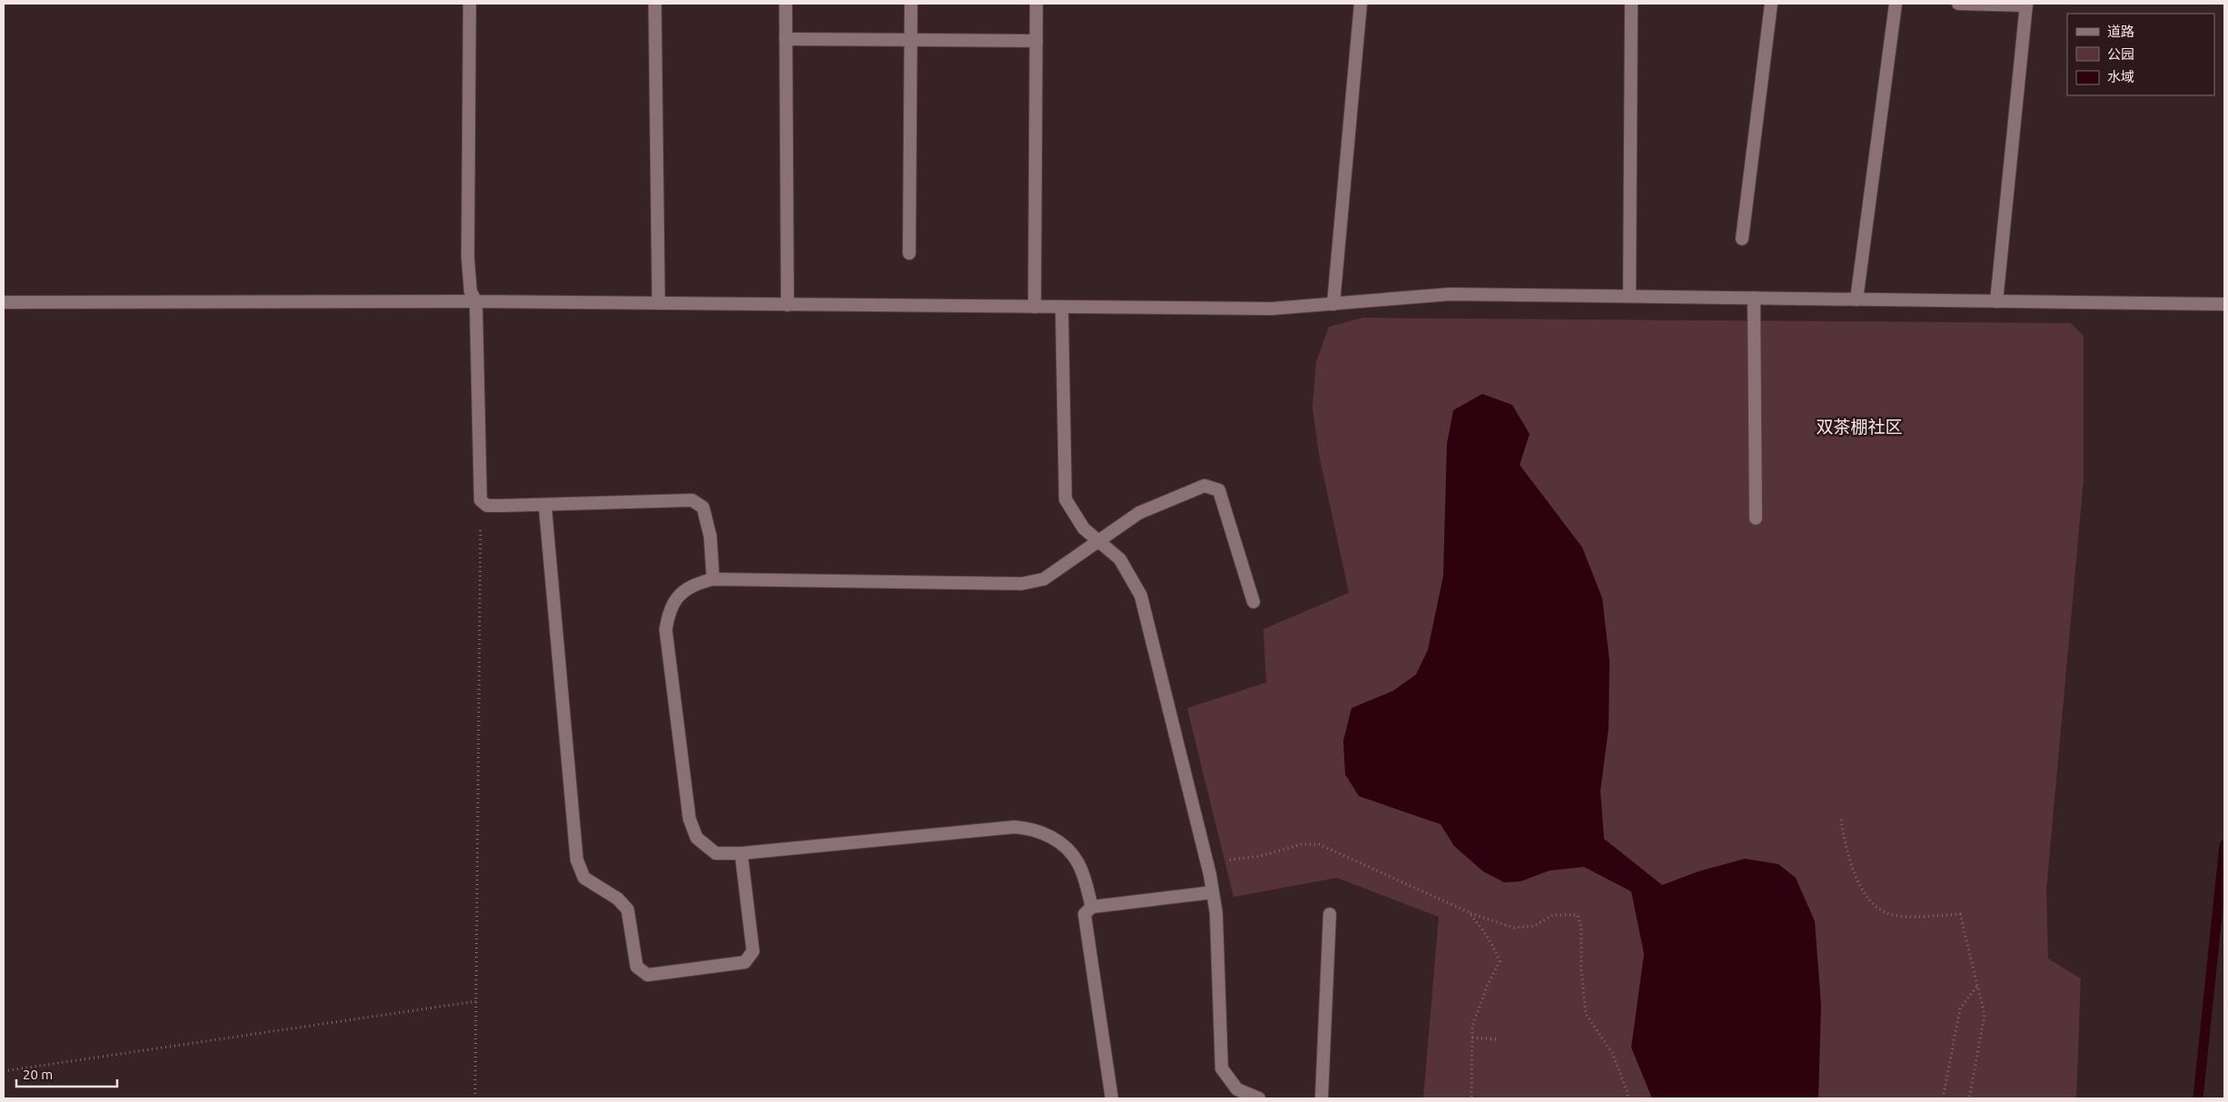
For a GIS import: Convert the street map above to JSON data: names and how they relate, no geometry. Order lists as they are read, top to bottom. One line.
{"districts":["双茶棚社区"],"legend":["道路","公园","水域"],"scale_bar":"20 m"}
